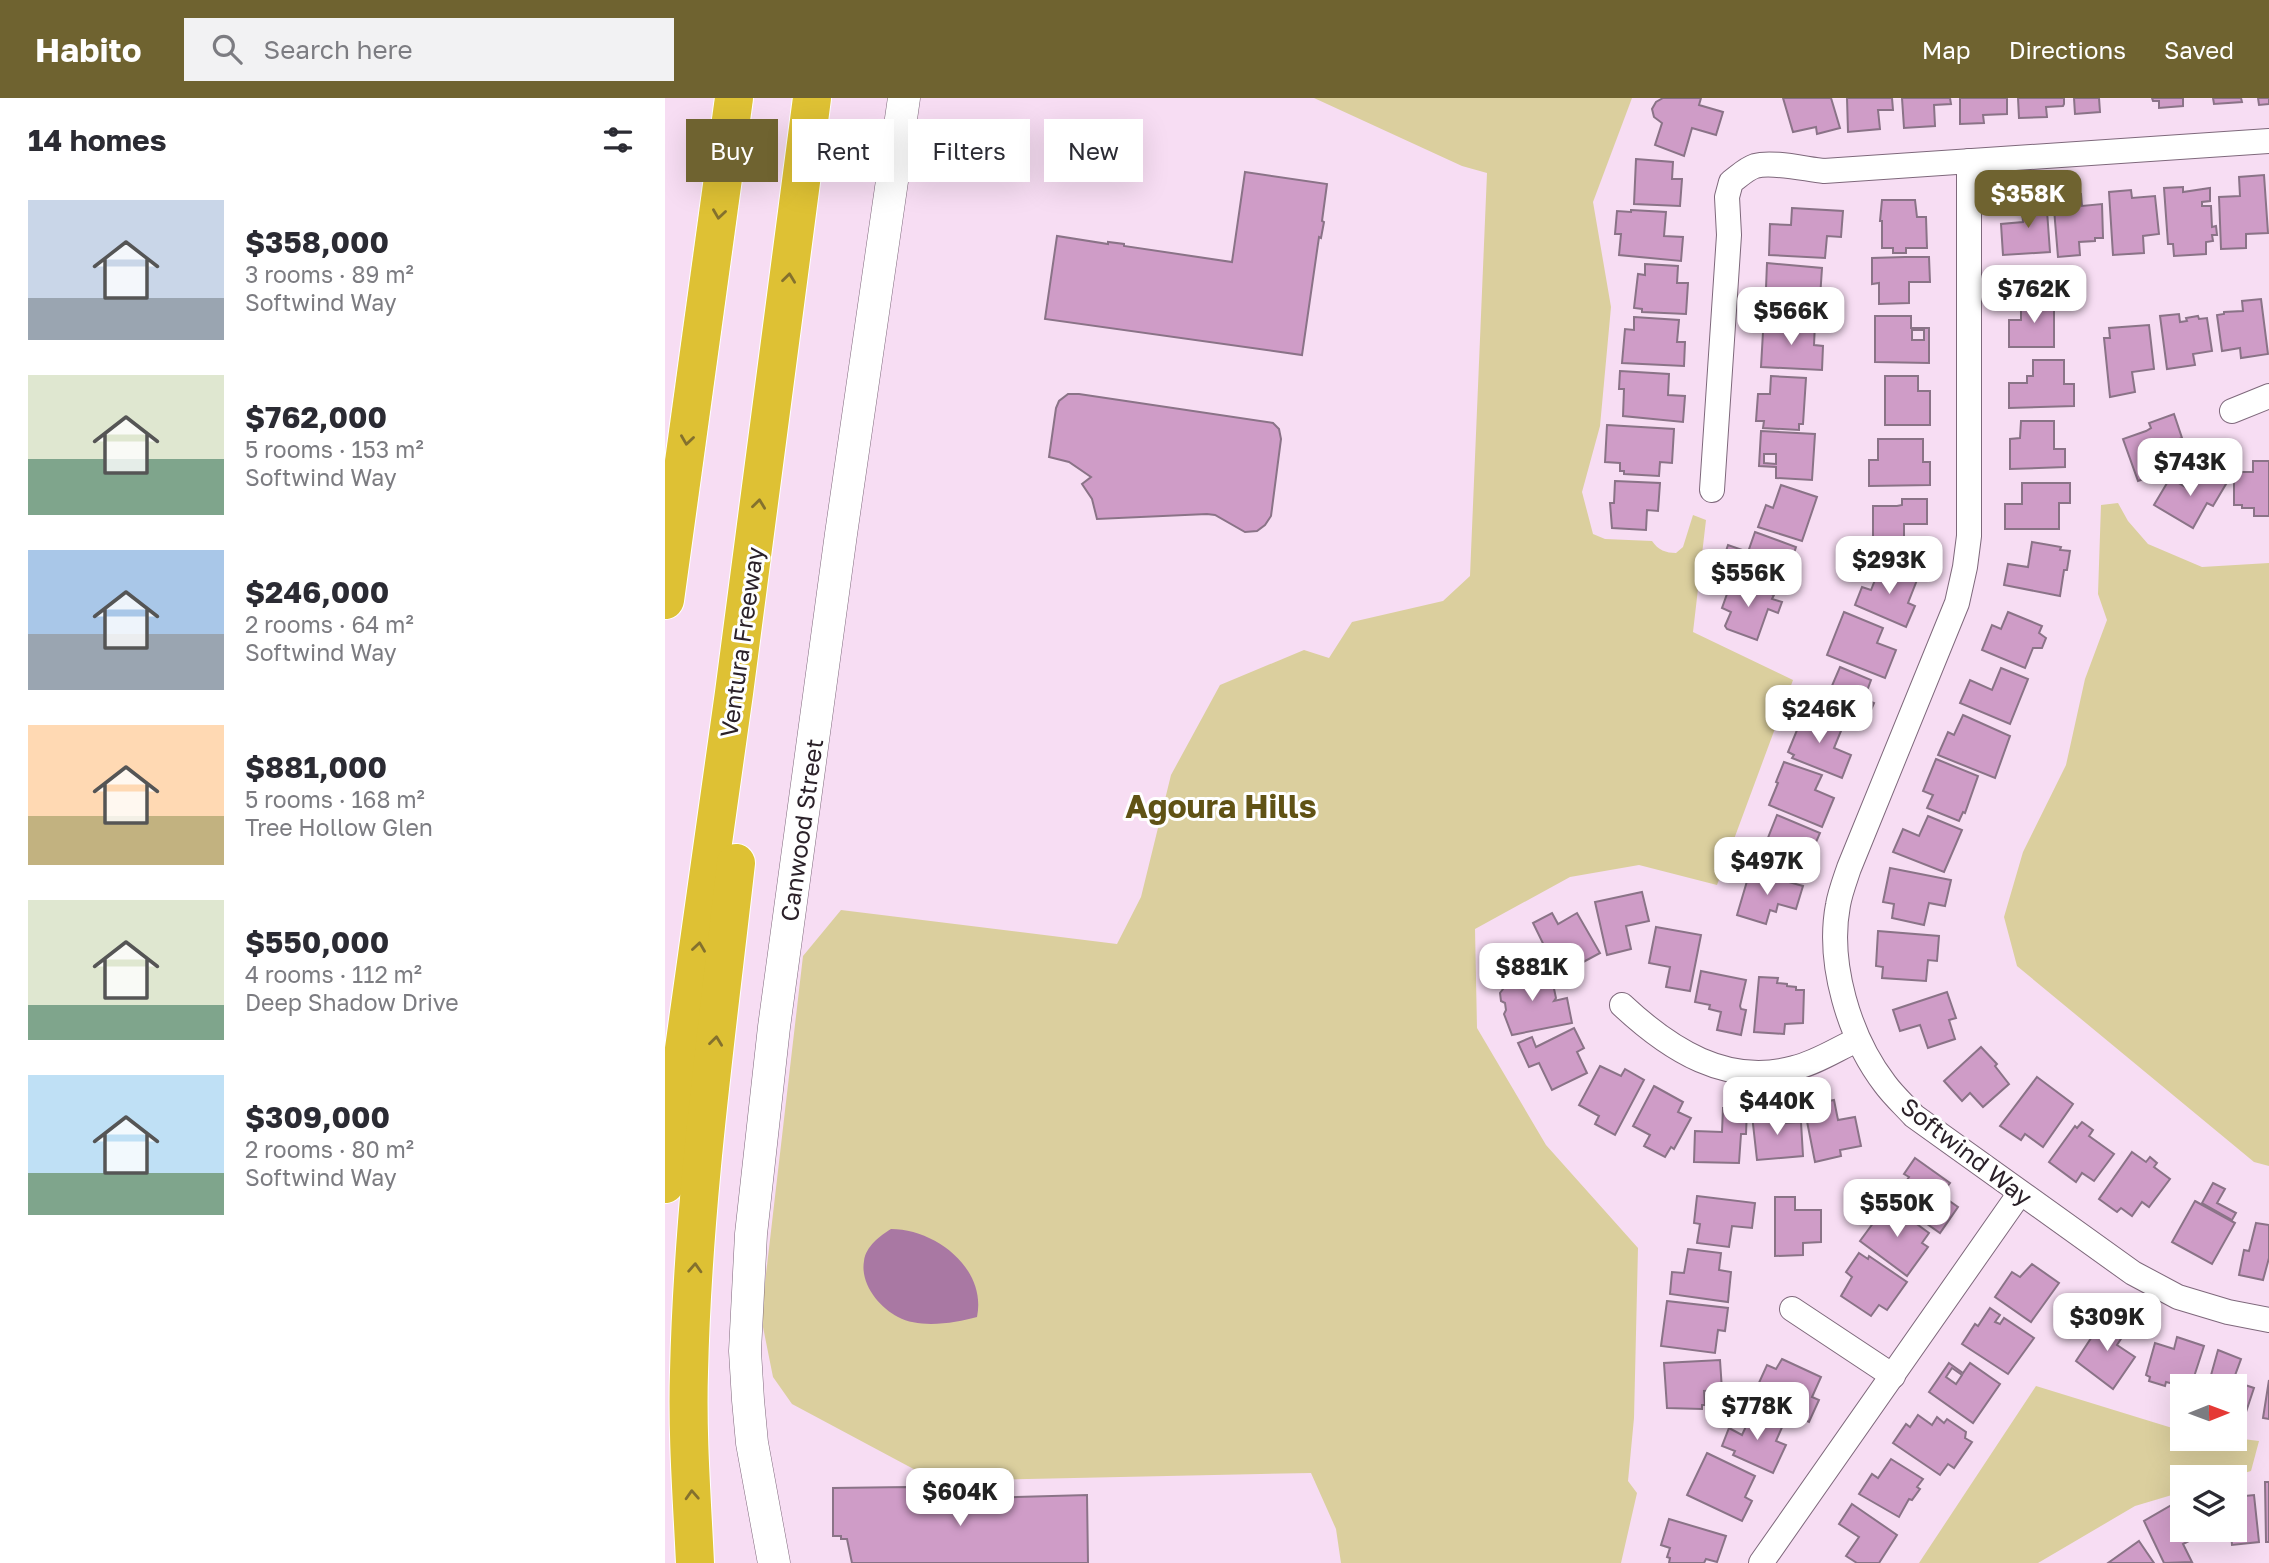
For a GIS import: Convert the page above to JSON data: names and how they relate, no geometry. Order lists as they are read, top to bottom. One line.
{"streets":{"highway":["Ventura Freeway"],"street":["Canwood Street","Softwind Way"]},"districts":["Agoura Hills"],"north":"right","page":{"header":"Habito","search":"Search here","nav":["Map","Directions","Saved"],"heading":"14 homes","chip":["Buy","Rent","Filters","New"],"price":["$358K","$762K","$566K","$743K","$293K","$556K","$246K","$497K","$881K","$440K","$550K","$309K","$778K","$604K"],"list":[{"name":"$358,000","note":"3 rooms · 89 m² · Softwind Way"},{"name":"$762,000","note":"5 rooms · 153 m² · Softwind Way"},{"name":"$246,000","note":"2 rooms · 64 m² · Softwind Way"},{"name":"$881,000","note":"5 rooms · 168 m² · Tree Hollow Glen"},{"name":"$550,000","note":"4 rooms · 112 m² · Deep Shadow Drive"},{"name":"$309,000","note":"2 rooms · 80 m² · Softwind Way"}]}}
